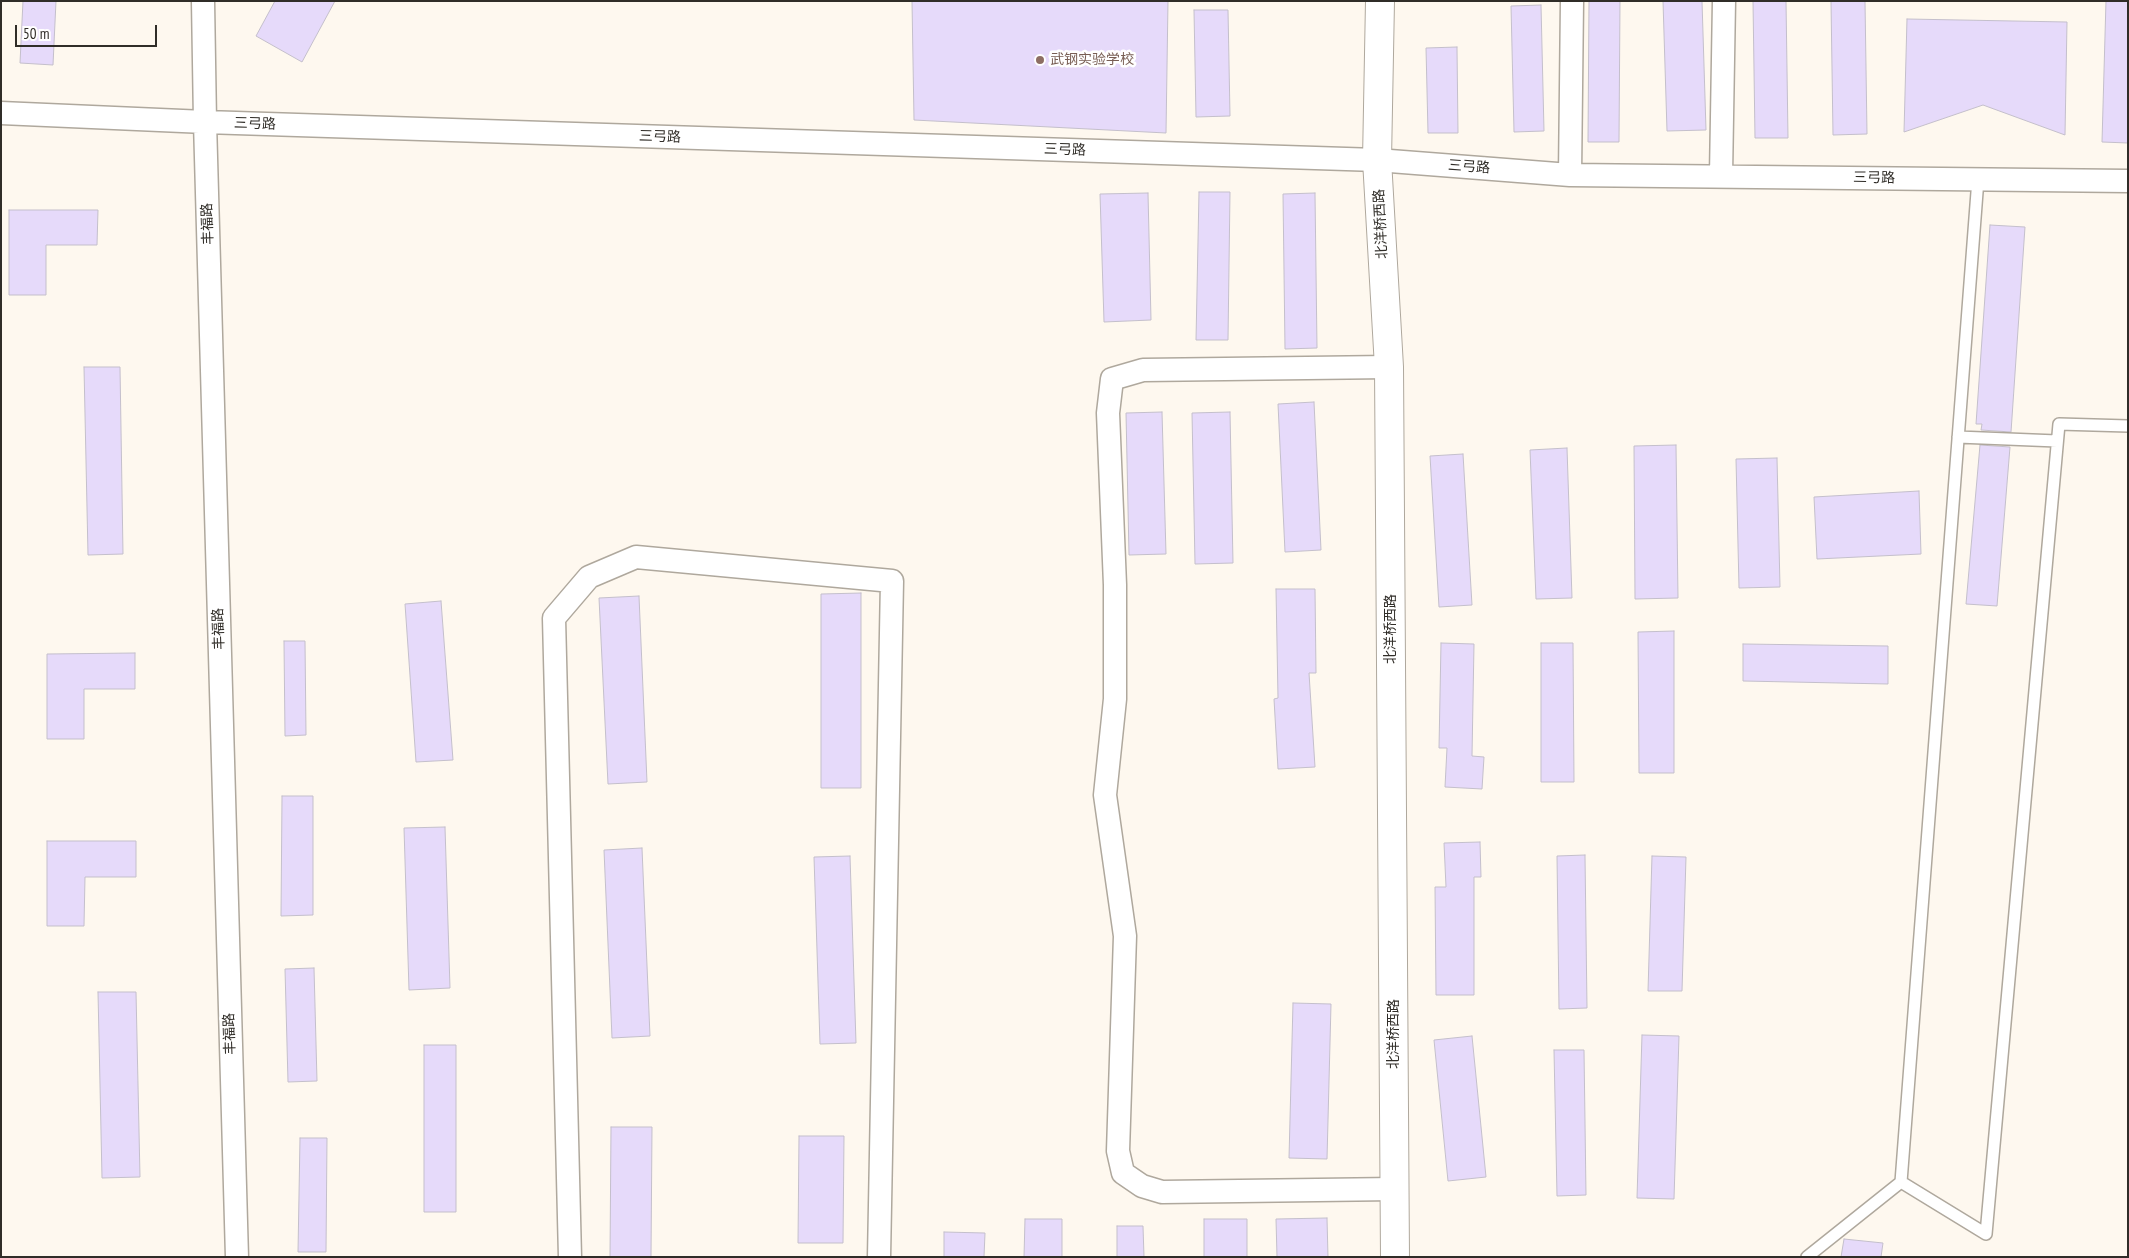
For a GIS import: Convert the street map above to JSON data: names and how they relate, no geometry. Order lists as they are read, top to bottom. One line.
{"streets":{"main road":["北洋桥西路"],"street":["三弓路","丰福路"]},"crossings":[["三弓路","丰福路"],["三弓路","北洋桥西路"]],"places":["武钢实验学校"],"scale_bar":"50 m"}
